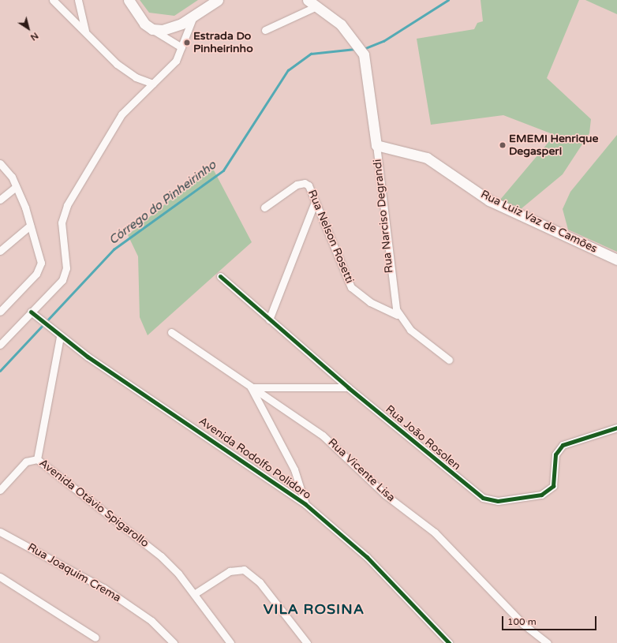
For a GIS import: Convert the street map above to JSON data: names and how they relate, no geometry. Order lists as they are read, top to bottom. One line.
{"streets":{"main road":["Rua Narciso Degrandi","Rua Luiz Vaz de Camões"],"street":["Rua Nelson Rosetti","Rua João Rosolen","Avenida Rodolfo Polidoro","Rua Vicente Lisa","Avenida Otávio Spigarollo","Rua Joaquim Crema"]},"crossings":[["Rua Narciso Degrandi","Rua Luiz Vaz de Camões"],["Rua Narciso Degrandi","Rua Nelson Rosetti"],["Avenida Rodolfo Polidoro","Avenida Otávio Spigarollo"]],"districts":["VILA ROSINA"],"water":["Córrego do Pinheirinho"],"places":["Estrada Do Pinheirinho","EMEMI Henrique Degasperi"],"scale_bar":"100 m","north":"bottom right"}
